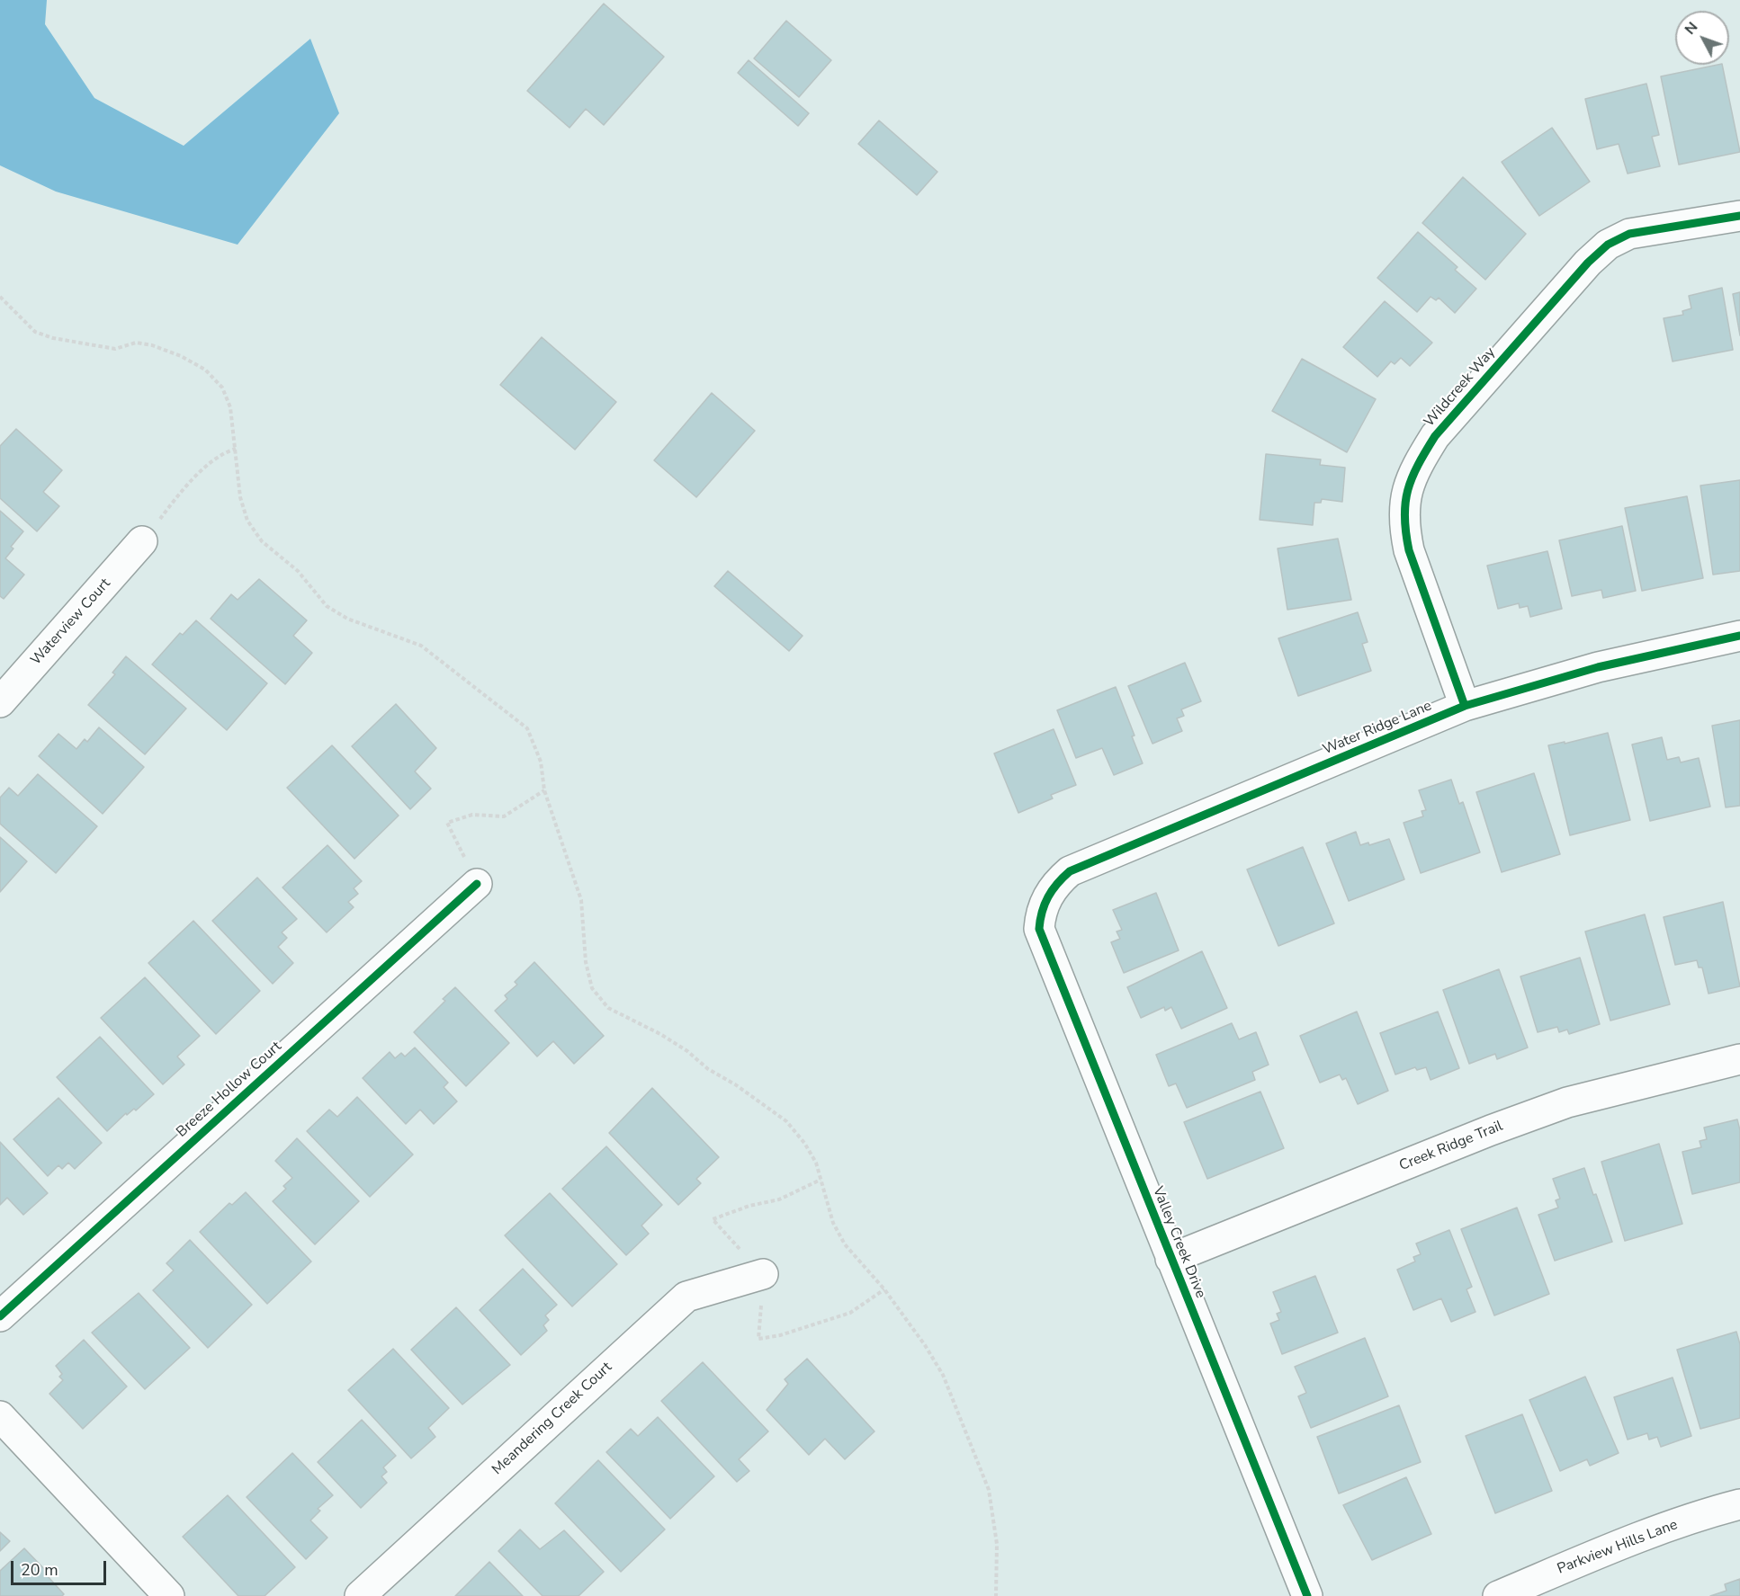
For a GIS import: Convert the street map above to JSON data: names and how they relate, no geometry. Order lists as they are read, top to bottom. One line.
{"streets":{"street":["Wildcreek Way","Waterview Court","Water Ridge Lane","Breeze Hollow Court","Creek Ridge Trail","Valley Creek Drive","Meandering Creek Court","Parkview Hills Lane"]},"crossings":[["Wildcreek Way","Water Ridge Lane"],["Water Ridge Lane","Valley Creek Drive"],["Creek Ridge Trail","Valley Creek Drive"]],"scale_bar":"20 m","north":"top left"}
